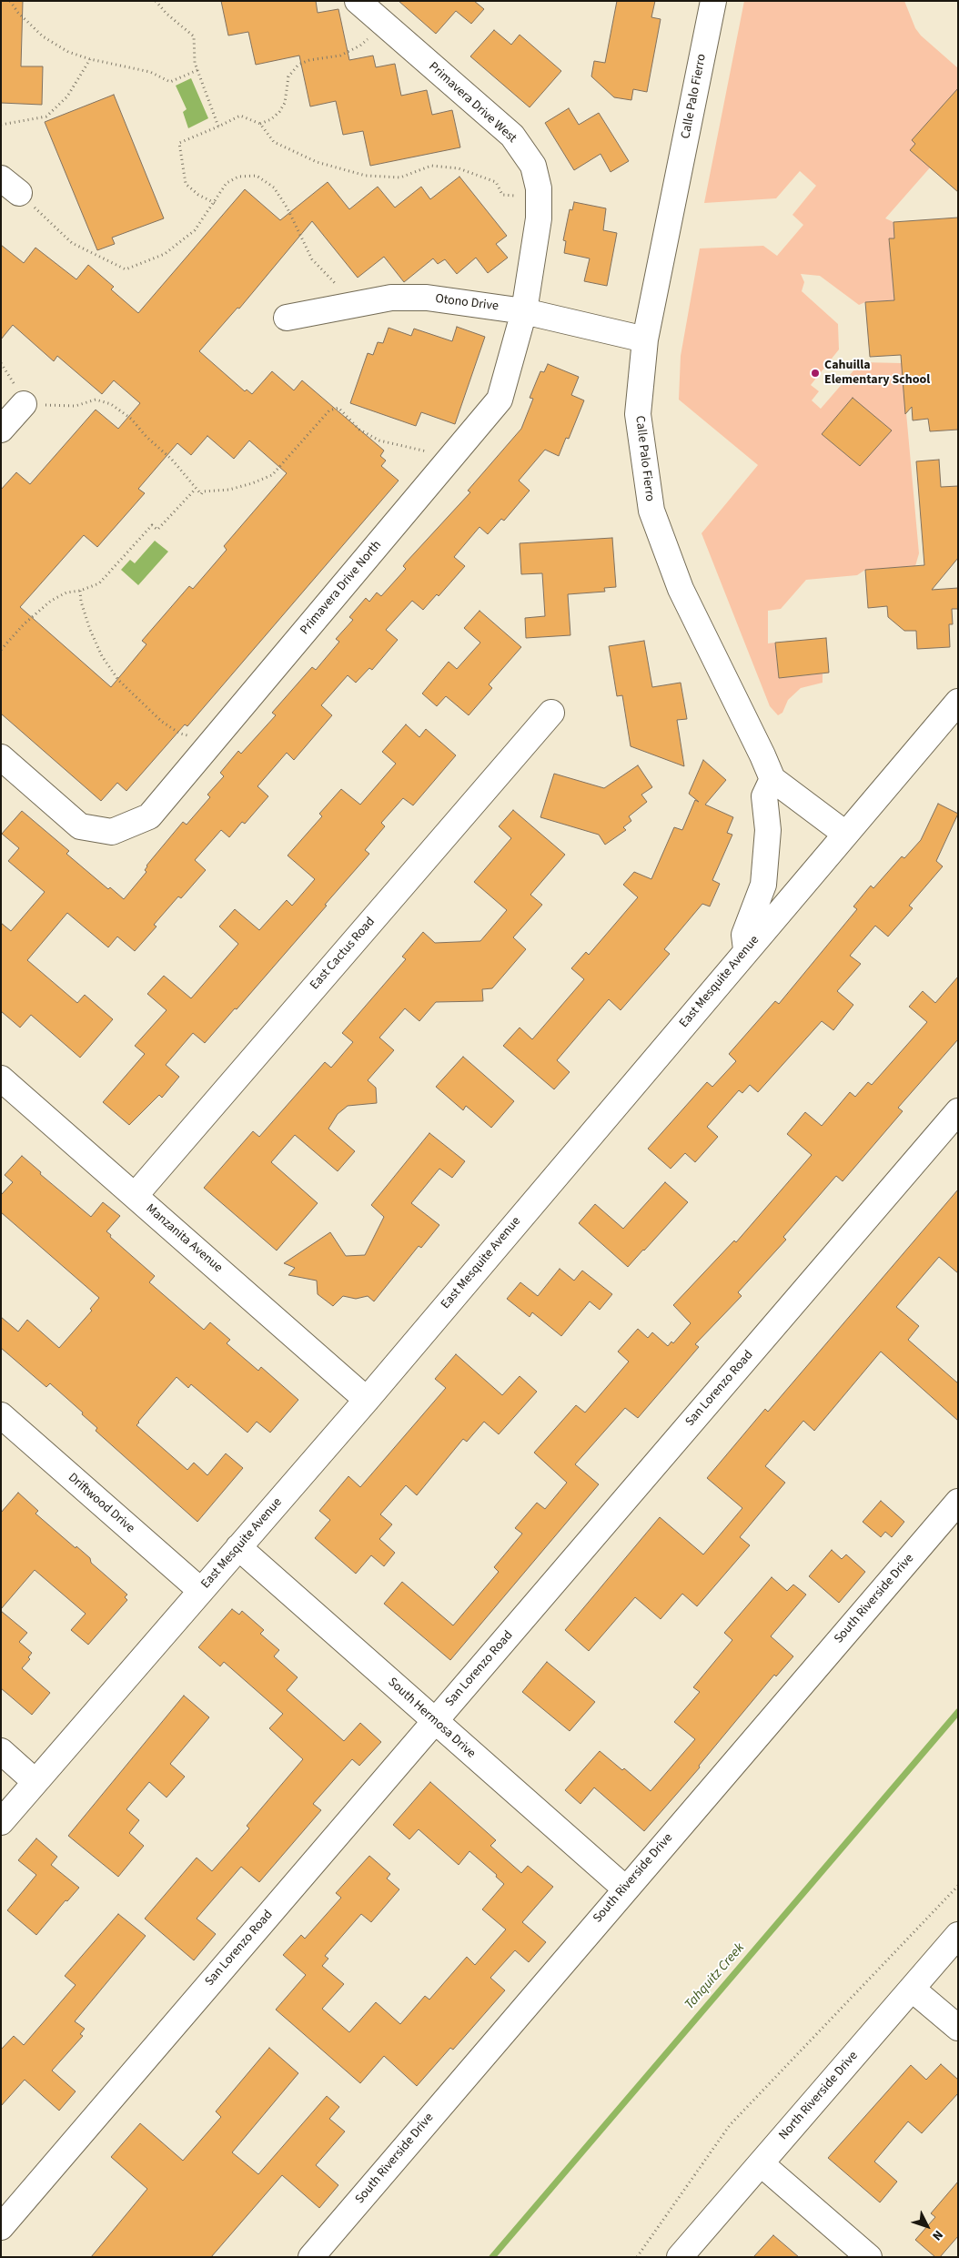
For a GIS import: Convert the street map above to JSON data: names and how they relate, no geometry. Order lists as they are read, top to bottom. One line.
{"streets":{"street":["Calle Palo Fierro","Primavera Drive West","Otono Drive","Primavera Drive North","East Cactus Road","East Mesquite Avenue","Manzanita Avenue","San Lorenzo Road","Driftwood Drive","South Riverside Drive","South Hermosa Drive","North Riverside Drive"]},"crossings":[["Calle Palo Fierro","Otono Drive"],["Primavera Drive West","Otono Drive"],["Primavera Drive West","Primavera Drive North"],["Otono Drive","Primavera Drive North"],["East Cactus Road","Manzanita Avenue"],["East Mesquite Avenue","Manzanita Avenue"],["East Mesquite Avenue","Driftwood Drive"],["East Mesquite Avenue","South Hermosa Drive"],["San Lorenzo Road","South Hermosa Drive"],["South Riverside Drive","South Hermosa Drive"]],"water":["Tahquitz Creek"],"places":["Cahuilla Elementary School"],"north":"bottom right"}
